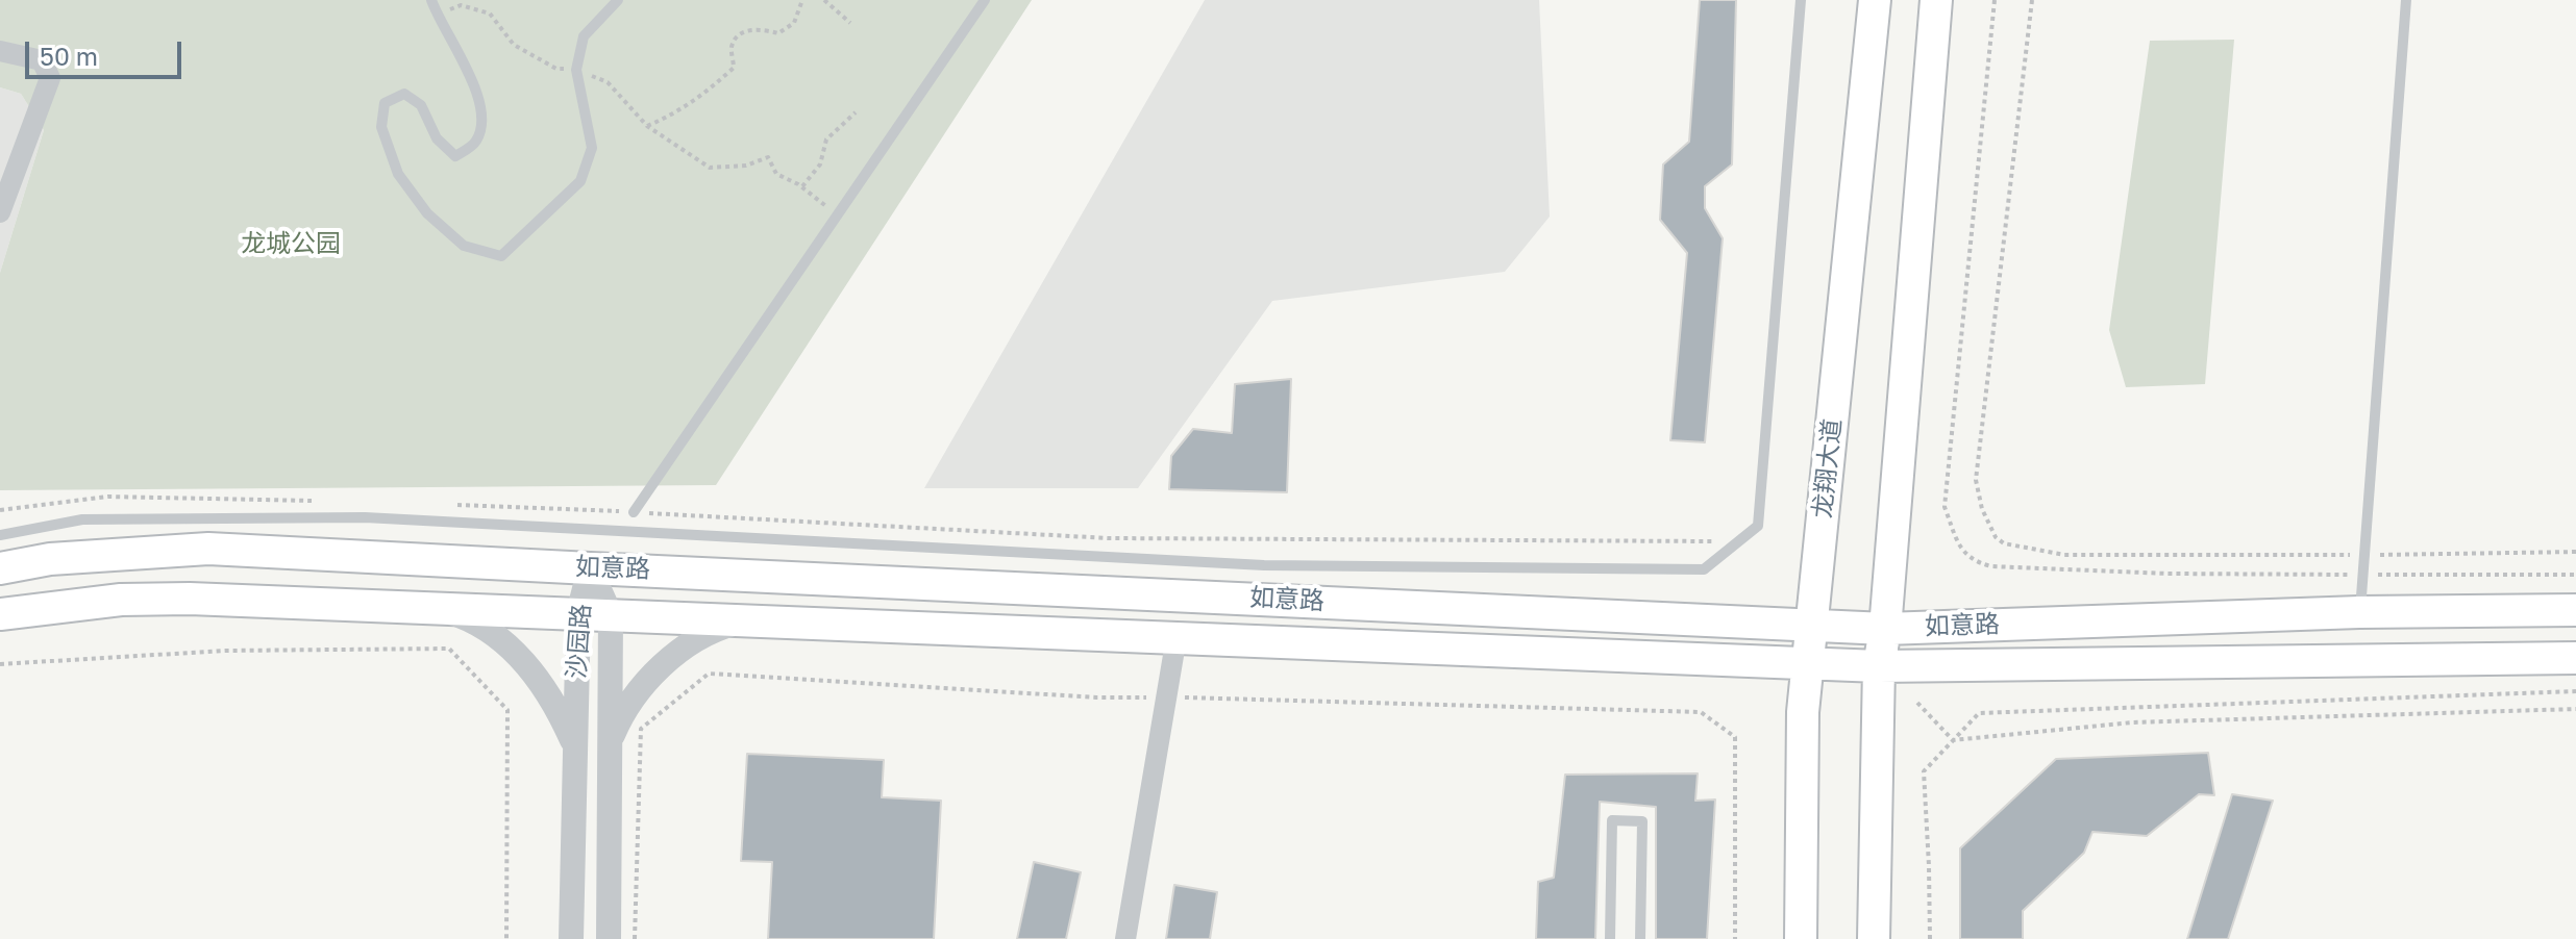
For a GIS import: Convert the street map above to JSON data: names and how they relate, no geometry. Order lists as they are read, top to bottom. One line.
{"streets":{"main road":["龙翔大道","如意路"],"street":["沙园路"]},"crossings":[["龙翔大道","如意路"],["如意路","沙园路"]],"parks":["龙城公园"],"scale_bar":"50 m"}
